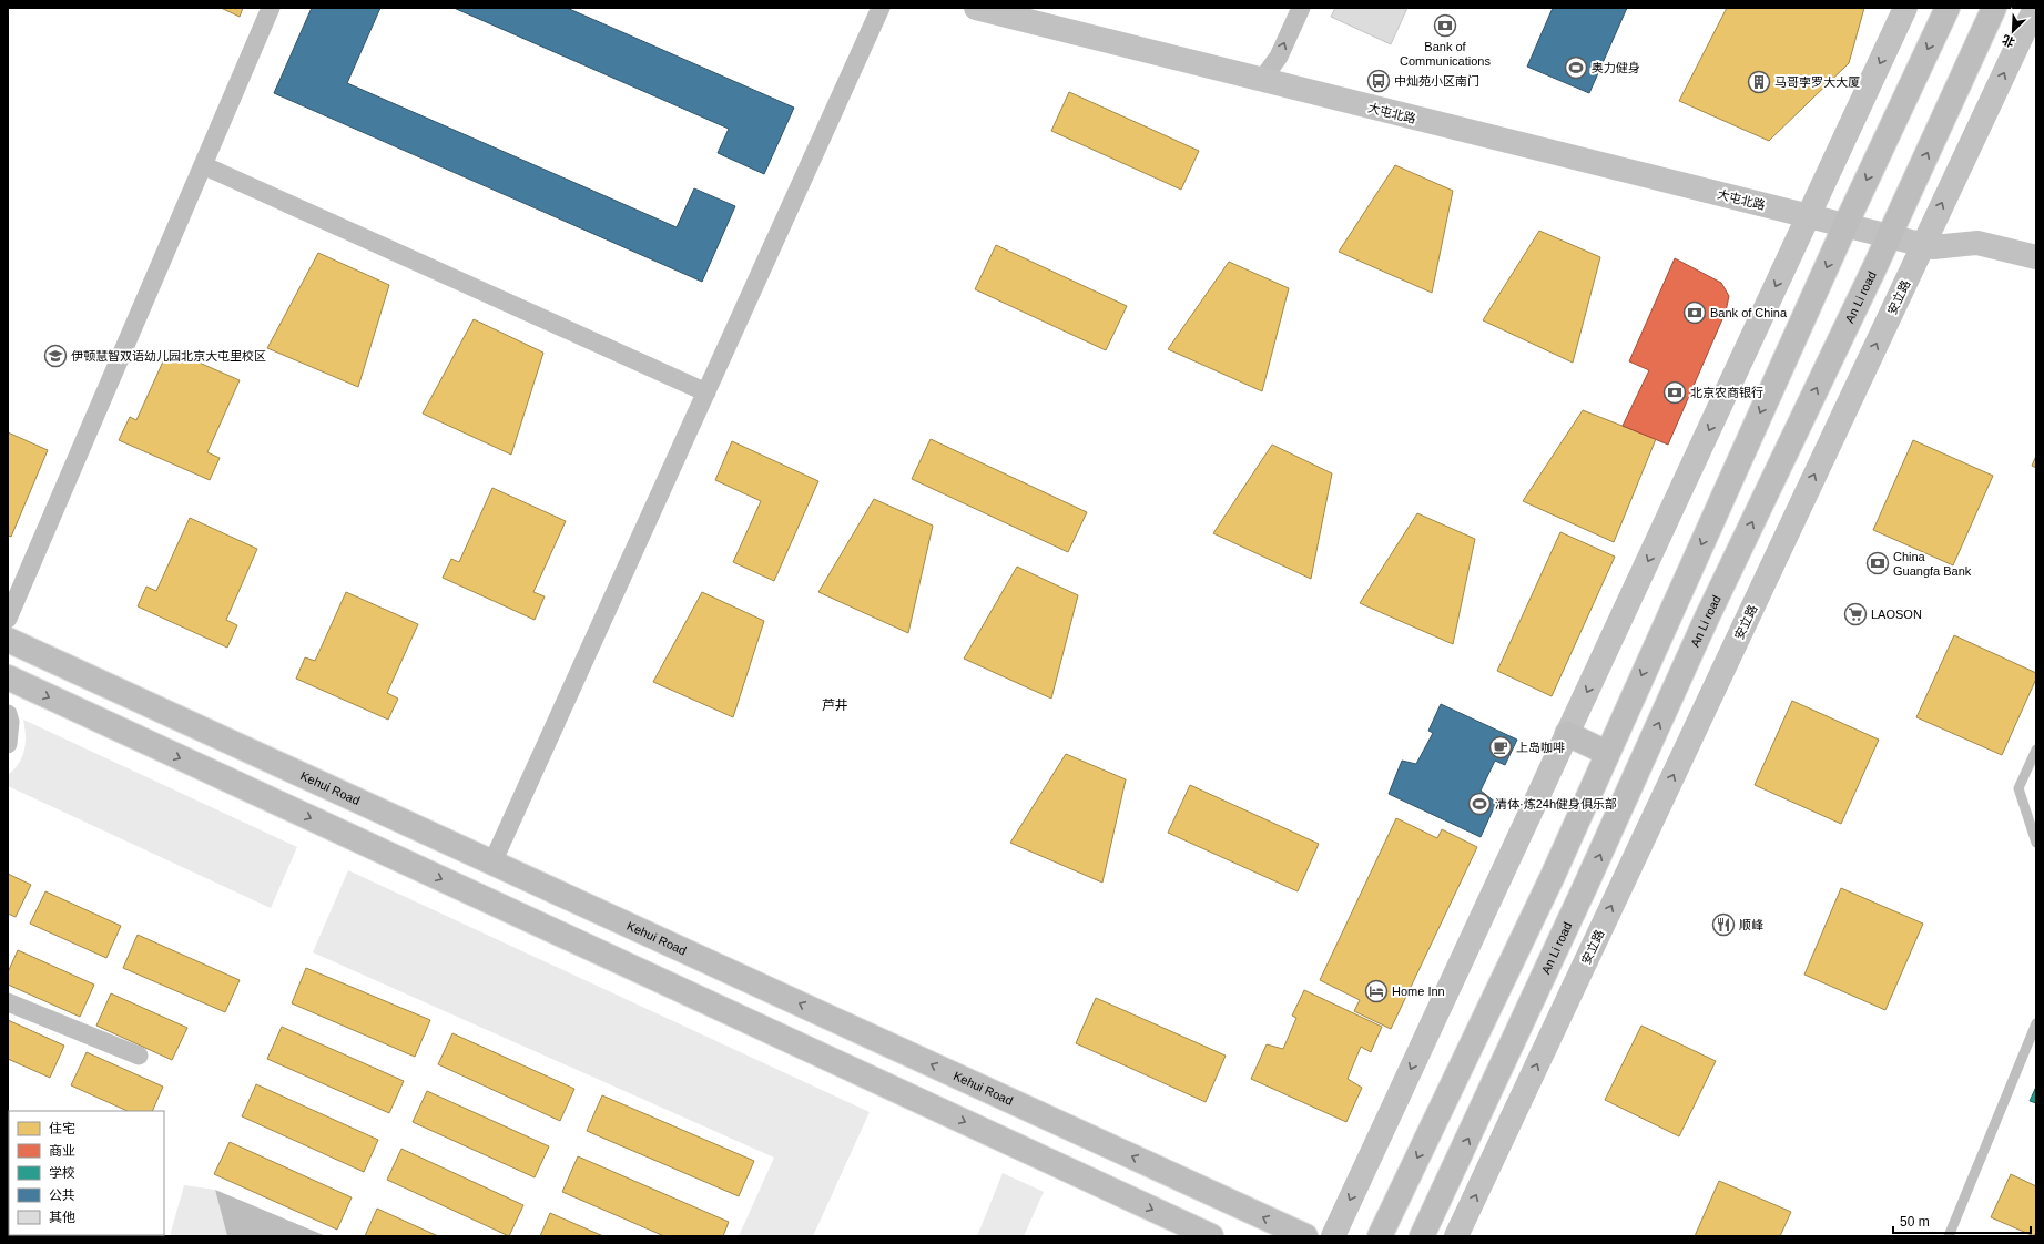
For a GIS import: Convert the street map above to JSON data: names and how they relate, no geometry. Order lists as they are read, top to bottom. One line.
{"streets":{"main road":["An Li road","Kehui Road"],"street":["大屯北路","安立路"]},"districts":["芦井"],"places":{"bank":["Bank of Communications","Bank of China","北京农商银行","China Guangfa Bank"],"sports":["奥力健身","清体·炼24h健身俱乐部"],"bus stop":["中灿苑小区南门"],"building":["马哥孛罗大大厦"],"school or university":["伊顿慧智双语幼儿园北京大屯里校区"],"supermarket":["LAOSON"],"cafe":["上岛咖啡"],"restaurant":["顺峰"],"hotel":["Home Inn"]},"legend":["住宅","商业","学校","公共","其他"],"scale_bar":"50 m","north":"bottom left"}
